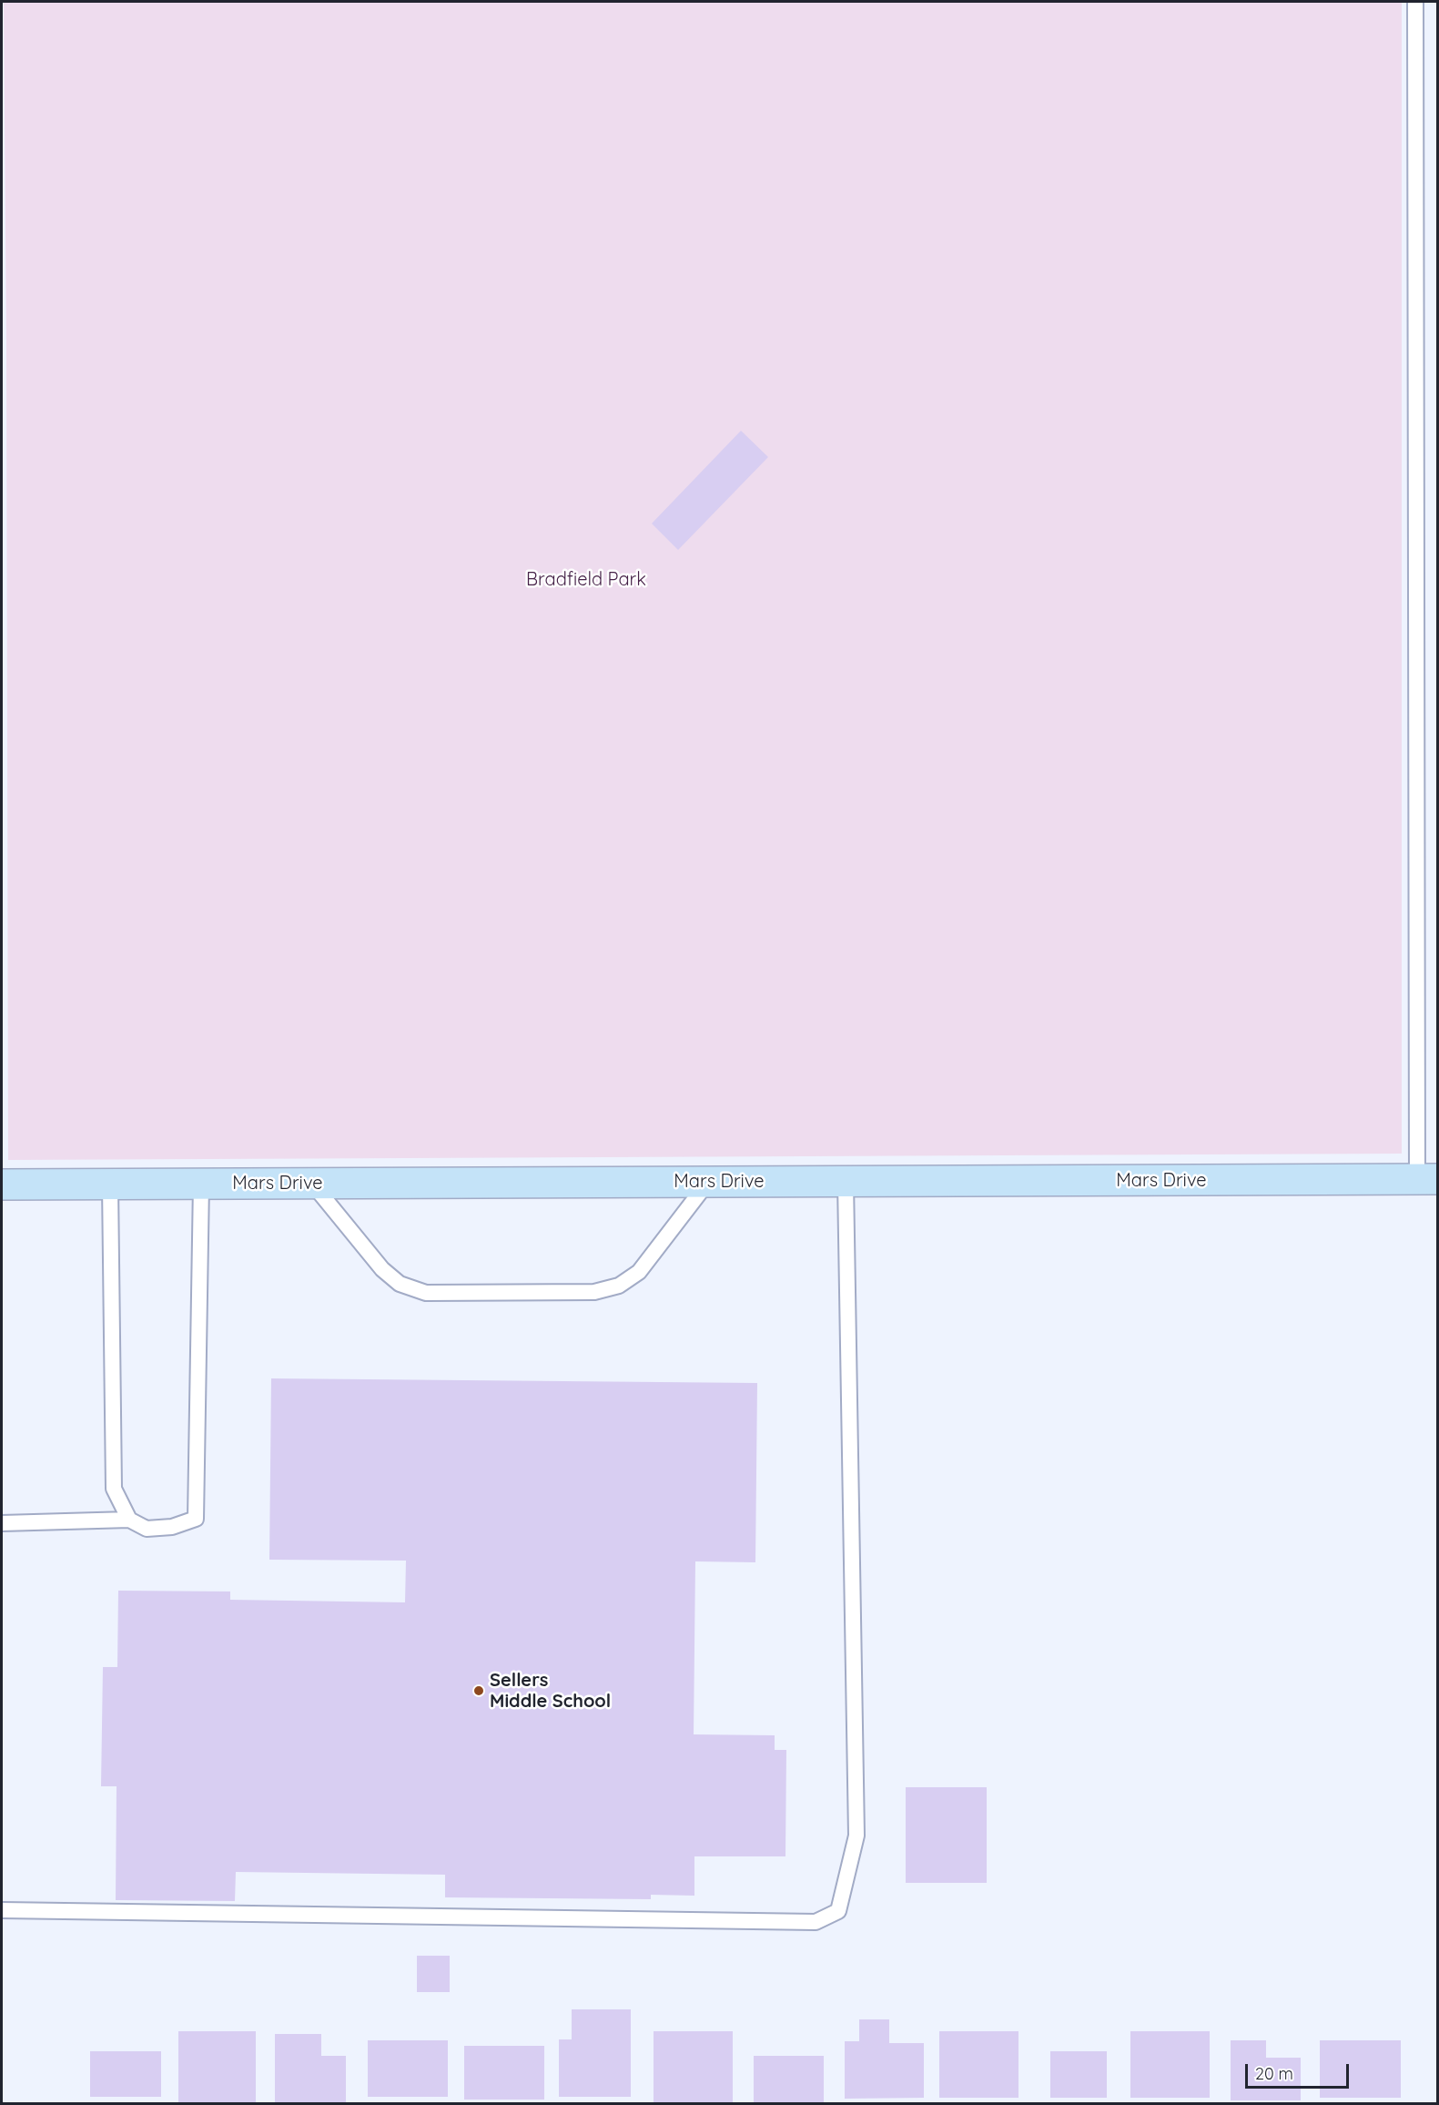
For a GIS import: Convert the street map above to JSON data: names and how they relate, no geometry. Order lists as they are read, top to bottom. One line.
{"streets":{"street":["Mars Drive"]},"parks":["Bradfield Park"],"places":["Sellers Middle School"],"scale_bar":"20 m"}
